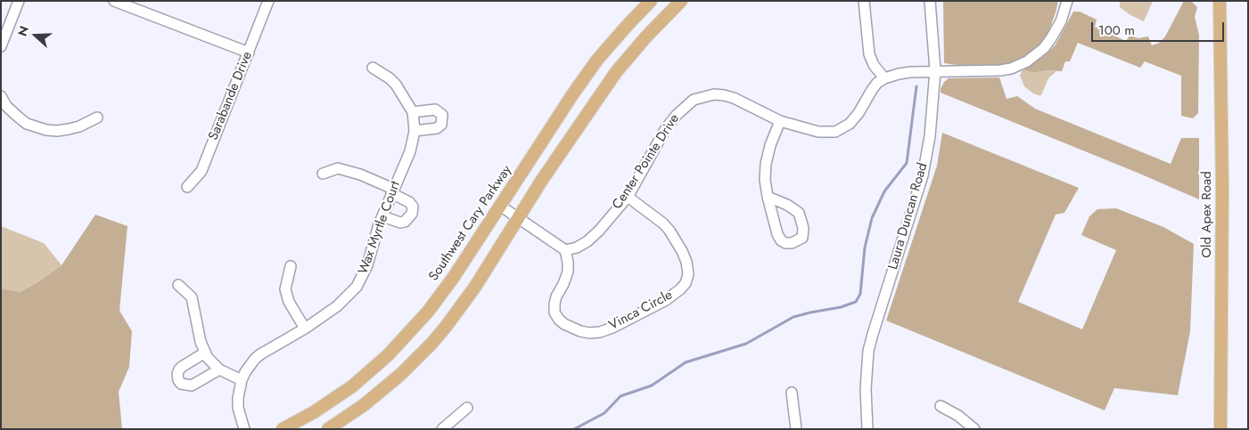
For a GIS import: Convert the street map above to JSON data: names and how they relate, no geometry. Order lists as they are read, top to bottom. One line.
{"streets":{"main road":["Old Apex Road","Southwest Cary Parkway"],"street":["Sarabande Drive","Center Pointe Drive","Laura Duncan Road","Wax Myrtle Court","Vinca Circle"]},"crossings":[["Center Pointe Drive","Vinca Circle"]],"scale_bar":"100 m","north":"left"}
